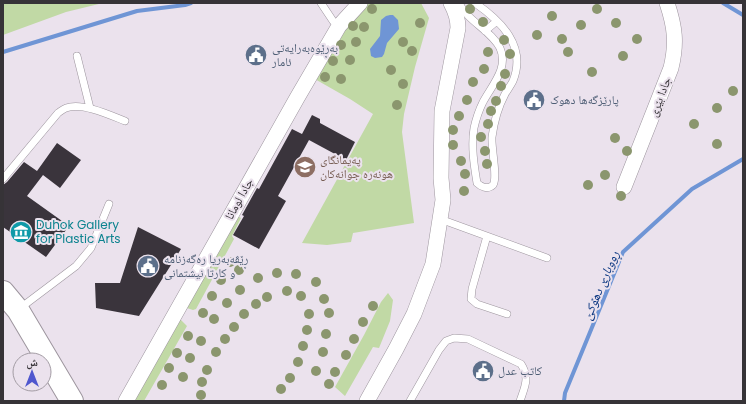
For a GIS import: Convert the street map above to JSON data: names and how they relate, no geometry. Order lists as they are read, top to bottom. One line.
{"streets":{"street":["جادا بێری","جادا لومانا"]},"water":["ڕووبارێ دهۆكێ"],"places":{"public building":["بەڕێوەبەرایەتی ئامار","پارێزگەها دهوک","ڕێڤەبەریا رەگەزنامە و کارتا نیشتمانی","كاتب عدل"],"school or university":["پەیمانگای هونەرە جوانەکان"],"museum":["Duhok Gallery for Plastic Arts"]},"north":"top"}
